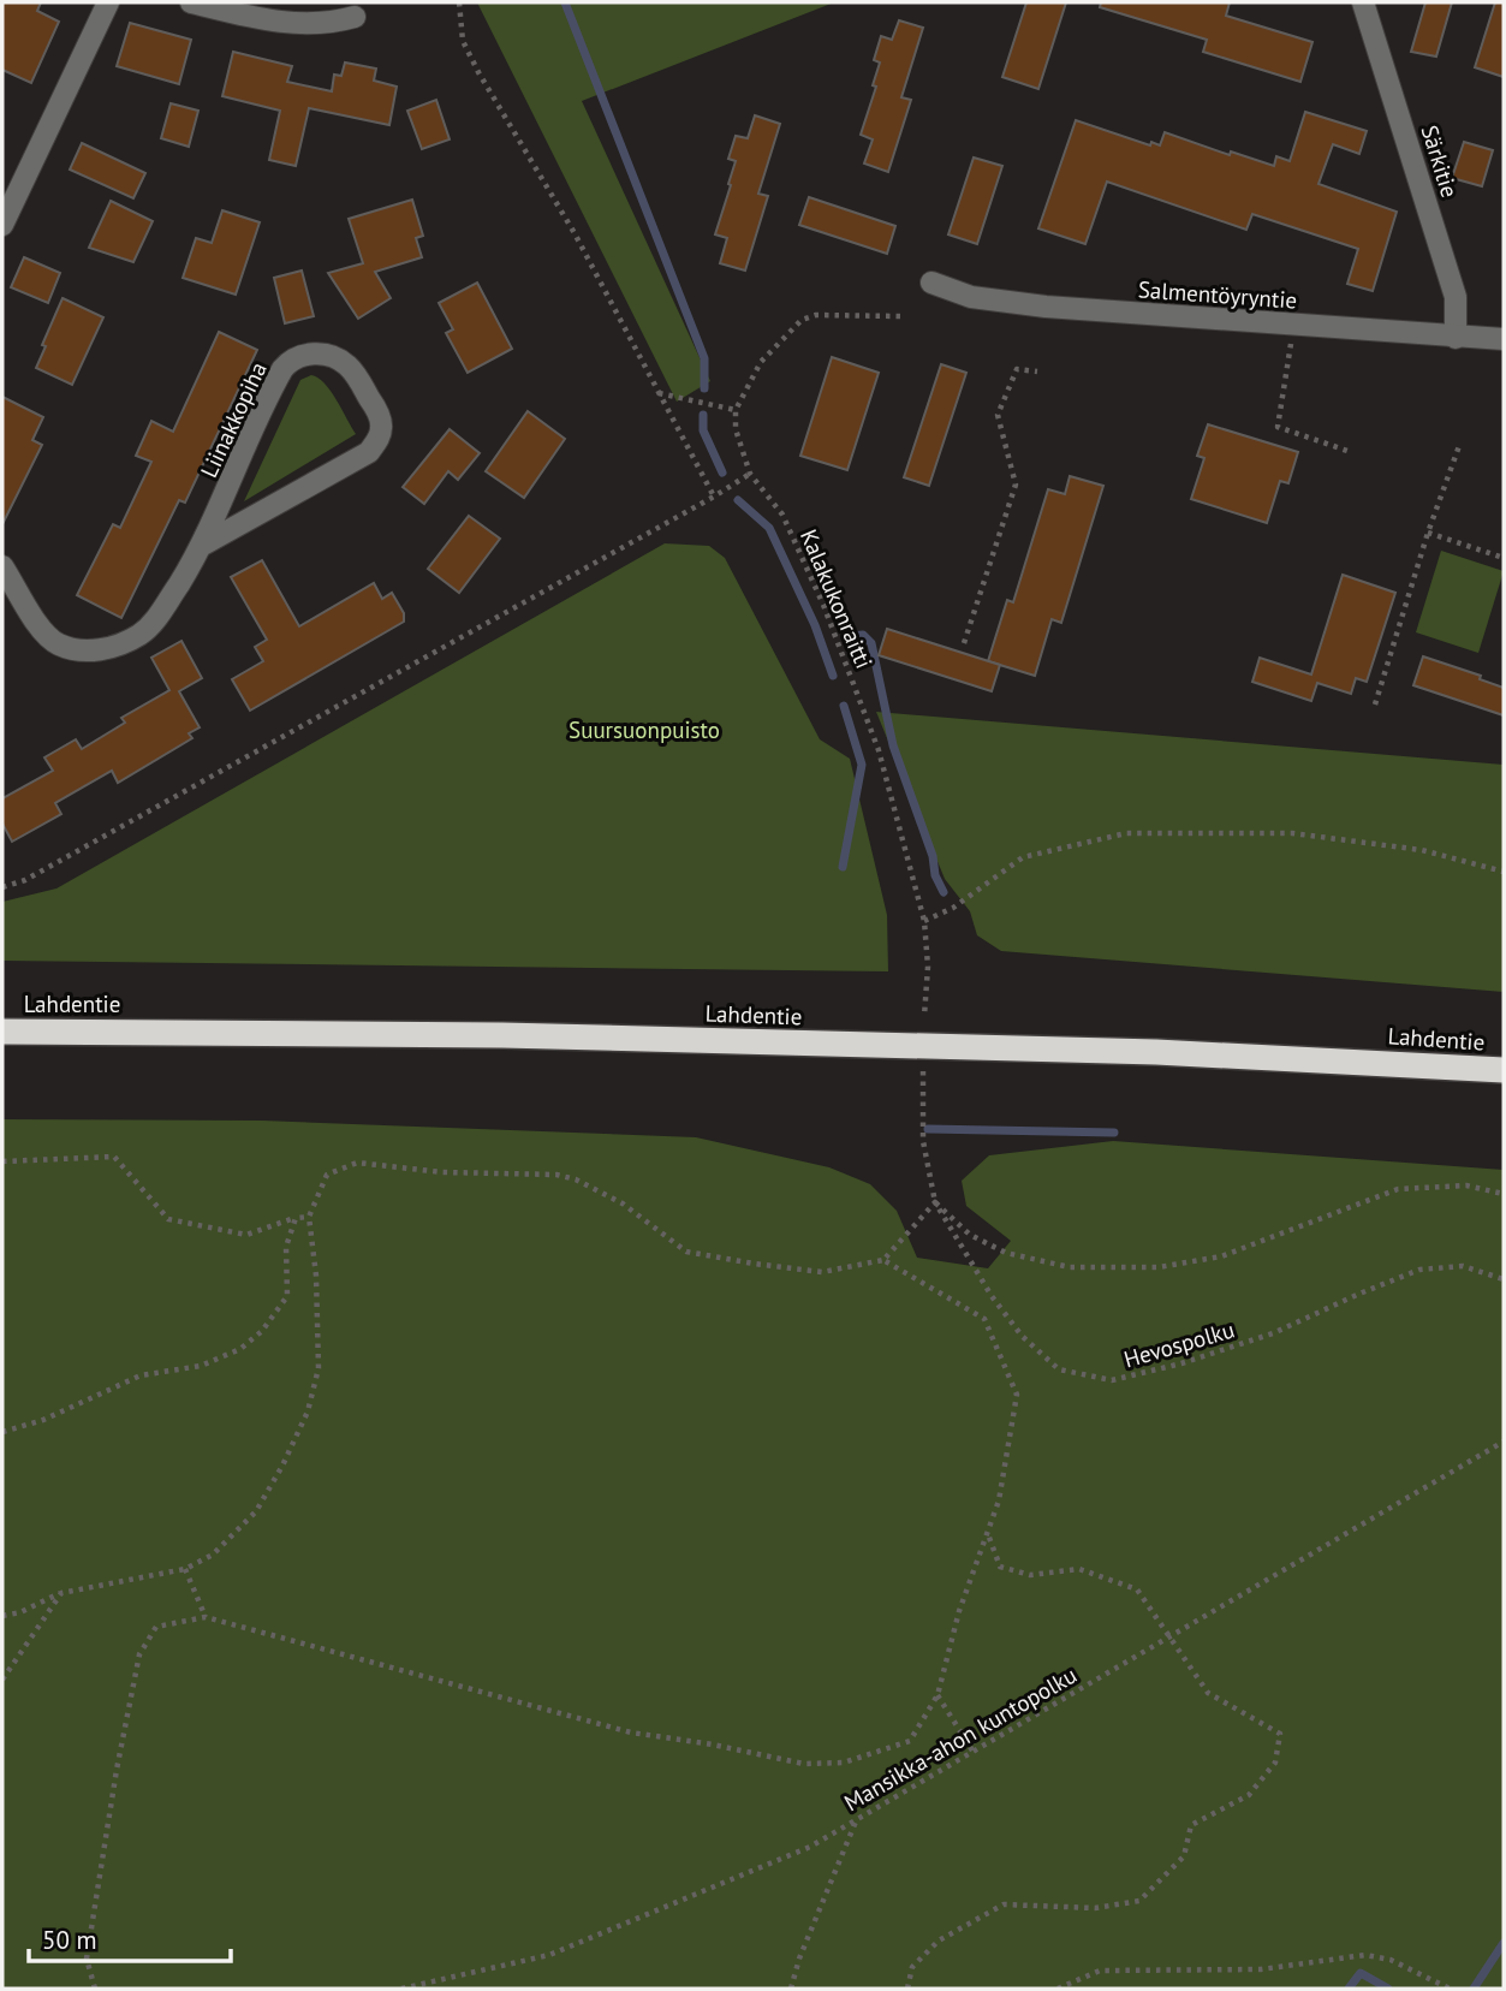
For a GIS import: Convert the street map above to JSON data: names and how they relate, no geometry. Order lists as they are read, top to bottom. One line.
{"streets":{"highway":["Lahdentie"],"street":["Särkitie","Salmentöyryntie","Liinakkopiha"],"path":["Kalakukonraitti","Hevospolku","Mansikka-ahon kuntopolku"]},"crossings":[["Särkitie","Salmentöyryntie"]],"parks":["Suursuonpuisto"],"scale_bar":"50 m"}
